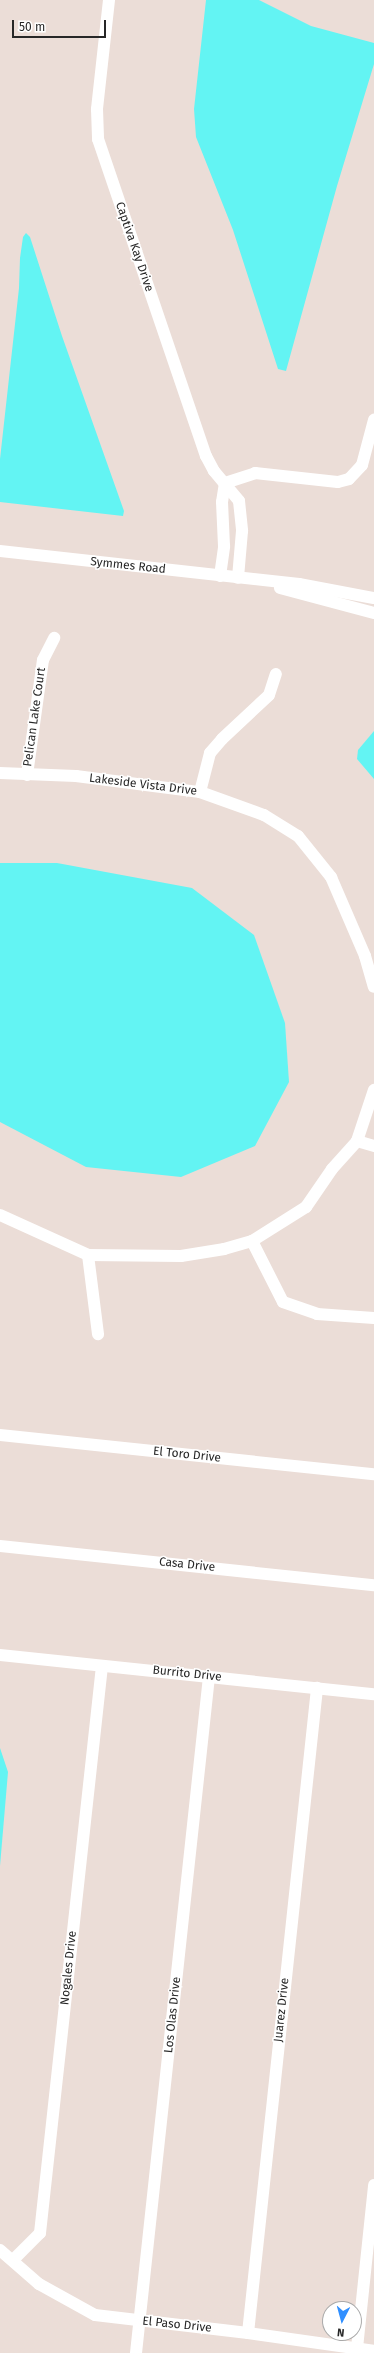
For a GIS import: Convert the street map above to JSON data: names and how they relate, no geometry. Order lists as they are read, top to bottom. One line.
{"streets":{"street":["Captiva Kay Drive","Symmes Road","Pelican Lake Court","Lakeside Vista Drive","El Toro Drive","Casa Drive","Burrito Drive","Nogales Drive","Juarez Drive","Los Olas Drive","El Paso Drive"]},"crossings":[["Captiva Kay Drive","Symmes Road"],["Pelican Lake Court","Lakeside Vista Drive"],["Burrito Drive","Nogales Drive"],["Burrito Drive","Juarez Drive"],["Burrito Drive","Los Olas Drive"],["Nogales Drive","El Paso Drive"],["Juarez Drive","El Paso Drive"],["Los Olas Drive","El Paso Drive"]],"scale_bar":"50 m","north":"bottom"}
